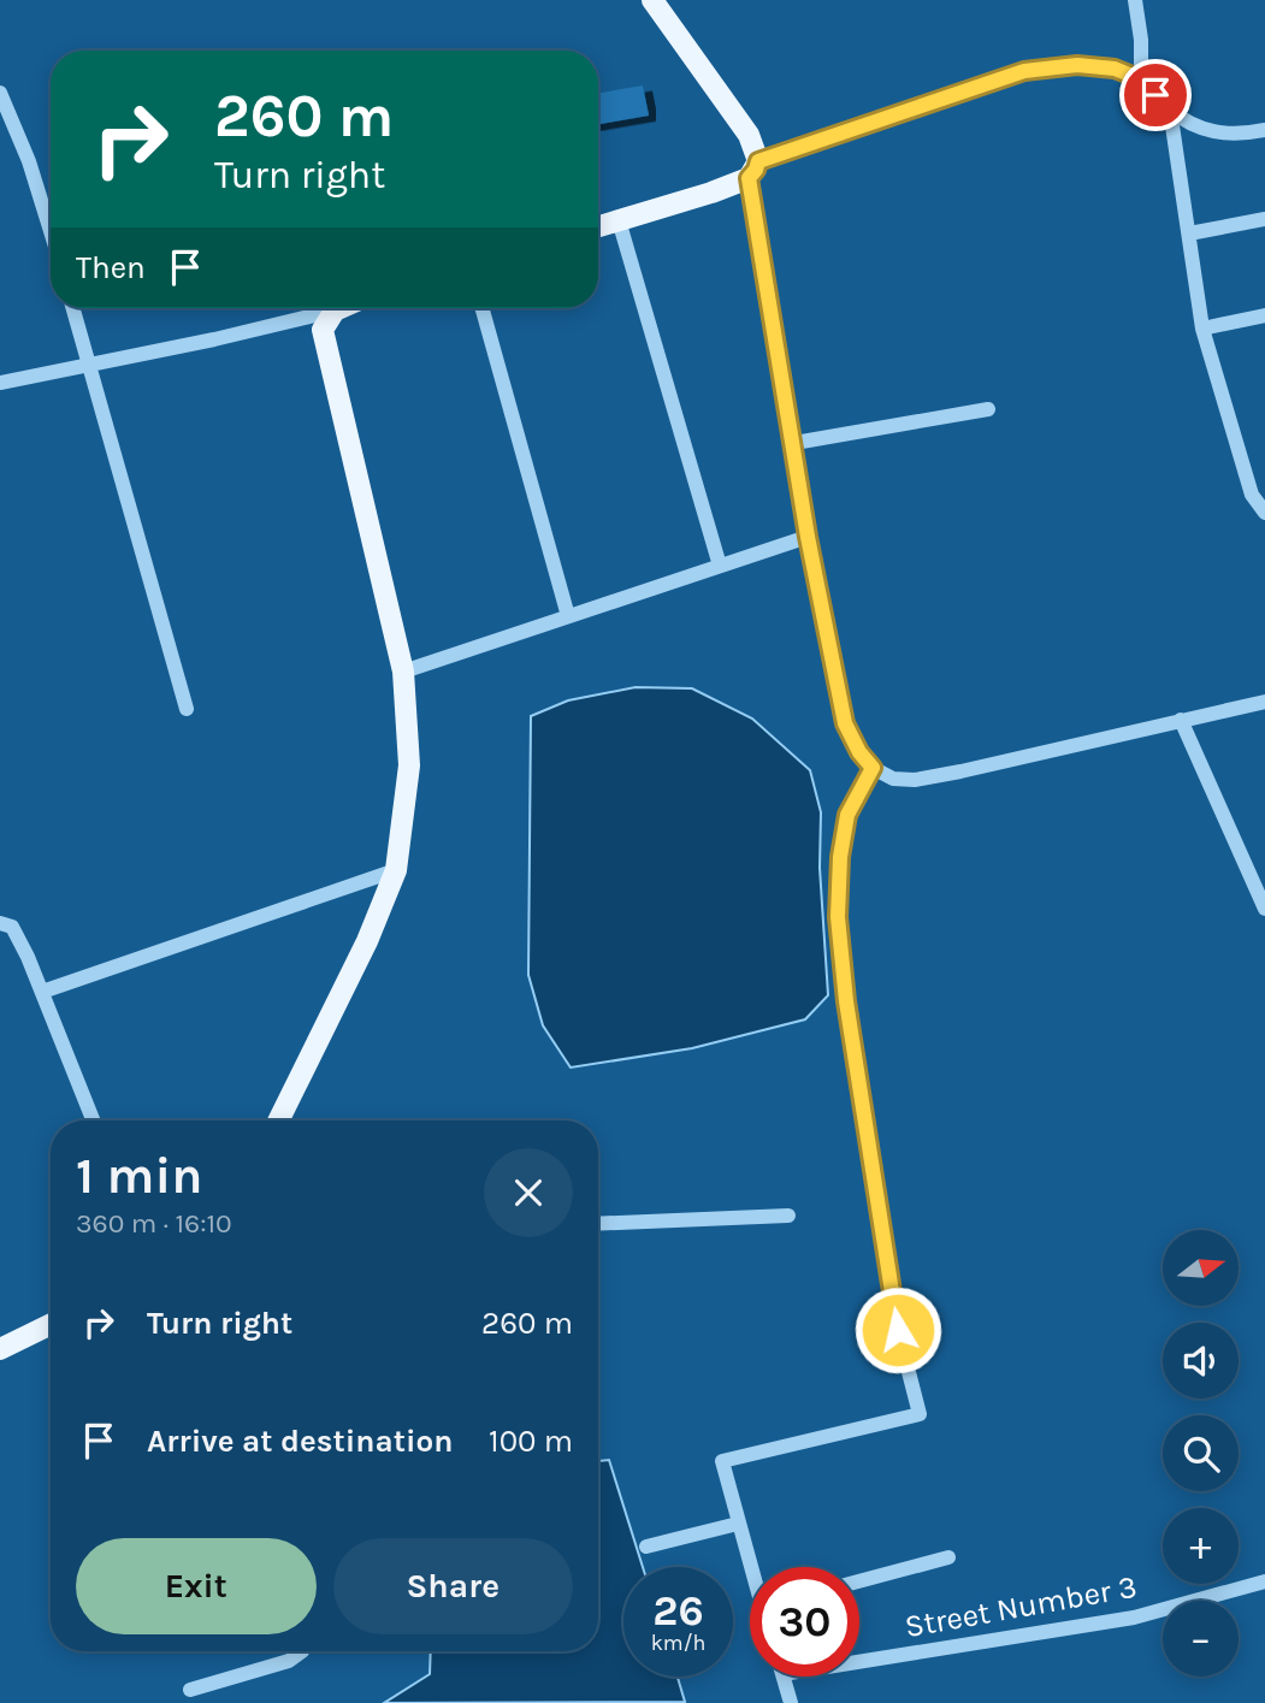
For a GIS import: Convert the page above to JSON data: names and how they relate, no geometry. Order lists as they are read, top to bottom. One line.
{"streets":{"street":["Street Number 3"]},"north":"right","page":{"turn":["260 m","Turn right"],"then":"Then","heading":["1 min","360 m · 16:10"],"map_buttons":["+","−"],"list":[{"name":"Turn right","value":"260 m"},{"name":"Arrive at destination","value":"100 m"}],"buttons":["Exit","Share"],"speed":"26 km/h","limit":"30"}}
